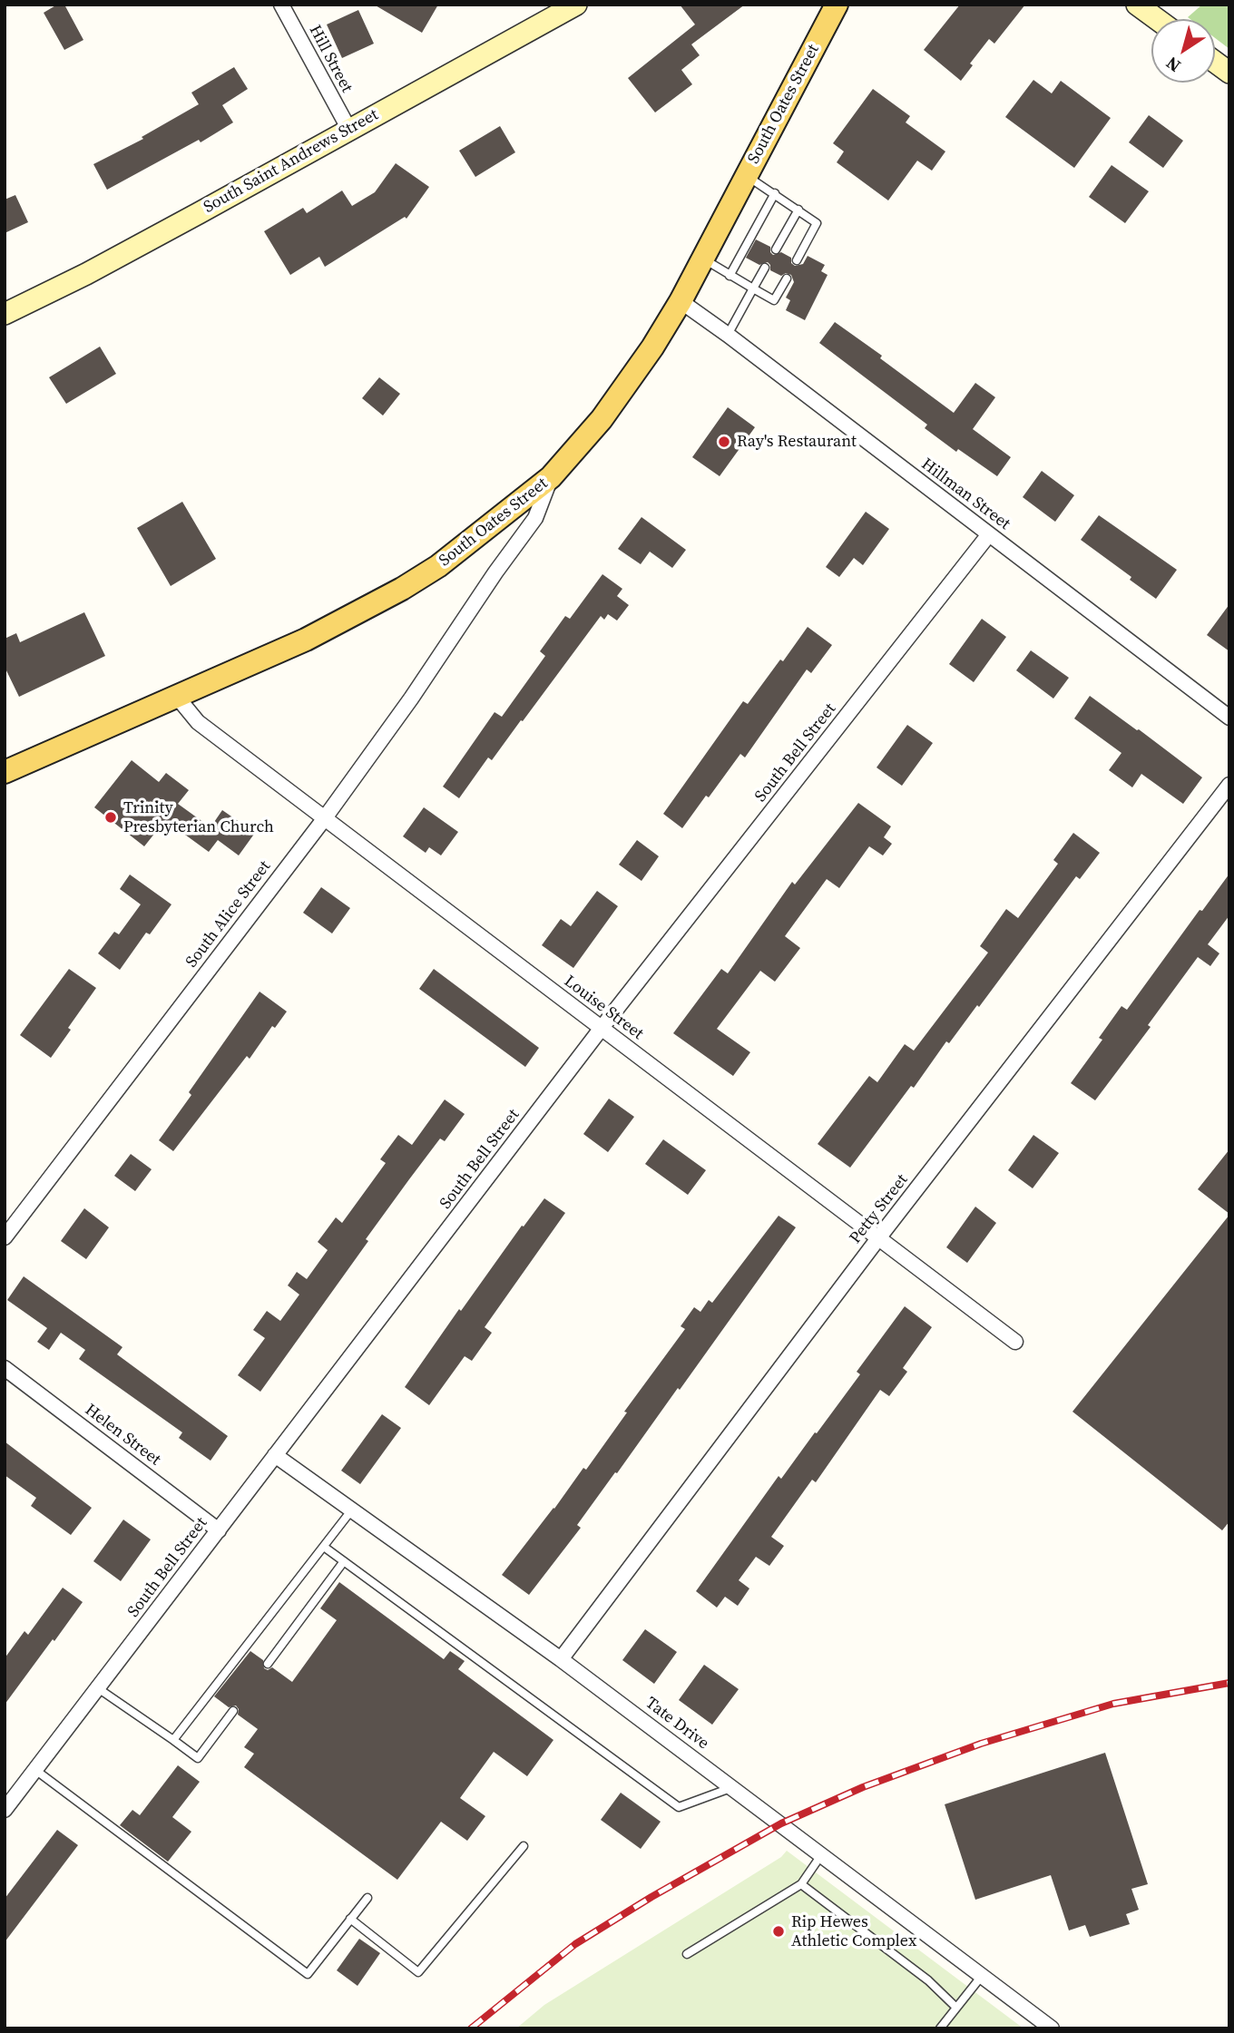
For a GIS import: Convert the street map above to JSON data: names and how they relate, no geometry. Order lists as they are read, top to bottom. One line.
{"streets":{"main road":["South Oates Street"],"street":["Hill Street","South Saint Andrews Street","Hillman Street","South Bell Street","South Alice Street","Louise Street","Petty Street","Helen Street","Tate Drive"]},"crossings":[["Hill Street","South Saint Andrews Street"],["South Oates Street","Hillman Street"],["South Oates Street","South Alice Street"],["South Oates Street","Louise Street"],["Hillman Street","South Bell Street"],["South Bell Street","Louise Street"],["South Bell Street","Helen Street"],["South Bell Street","Tate Drive"],["South Alice Street","Louise Street"],["Louise Street","Petty Street"],["Petty Street","Tate Drive"]],"places":["Ray's Restaurant","Trinity Presbyterian Church","Rip Hewes Athletic Complex"],"north":"bottom left"}
